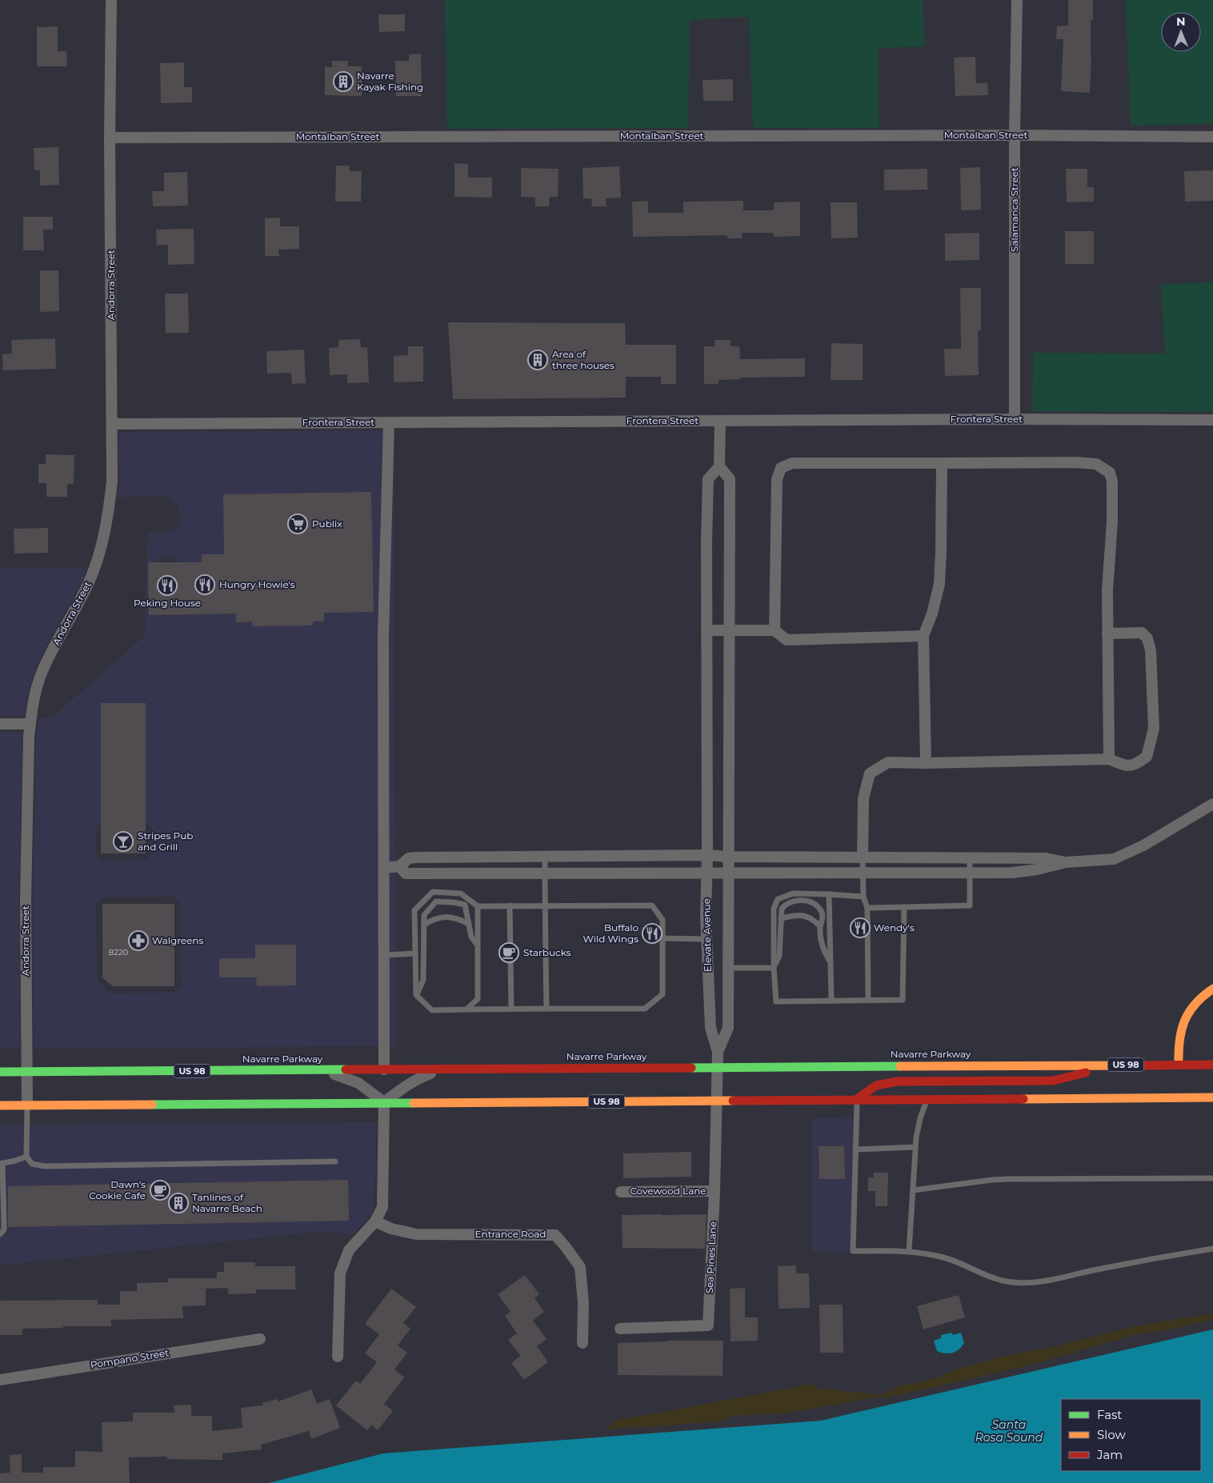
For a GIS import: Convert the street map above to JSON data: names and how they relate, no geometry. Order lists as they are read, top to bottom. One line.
{"streets":{"highway":["Navarre Parkway","US 98"],"street":["Montalban Street","Salamanca Street","Andorra Street","Frontera Street","Elevate Avenue","Covewood Lane","Entrance Road","Sea Pines Lane","Pompano Street"]},"crossings":[["Montalban Street","Salamanca Street"],["Montalban Street","Andorra Street"],["Salamanca Street","Frontera Street"],["Andorra Street","Frontera Street"],["Andorra Street","Navarre Parkway"],["Andorra Street","US 98"],["US 98","Sea Pines Lane"],["Covewood Lane","Sea Pines Lane"]],"water":["Santa Rosa Sound"],"places":{"building":["Navarre Kayak Fishing","Area of three houses","Tanlines of Navarre Beach"],"supermarket":["Publix"],"restaurant":["Hungry Howie's","Peking House","Wendy's","Buffalo Wild Wings"],"bar":["Stripes Pub and Grill"],"pharmacy":["Walgreens"],"cafe":["Starbucks","Dawn’s Cookie Cafe"]},"house_numbers":["8220"],"legend":["Fast","Slow","Jam"],"north":"top"}
